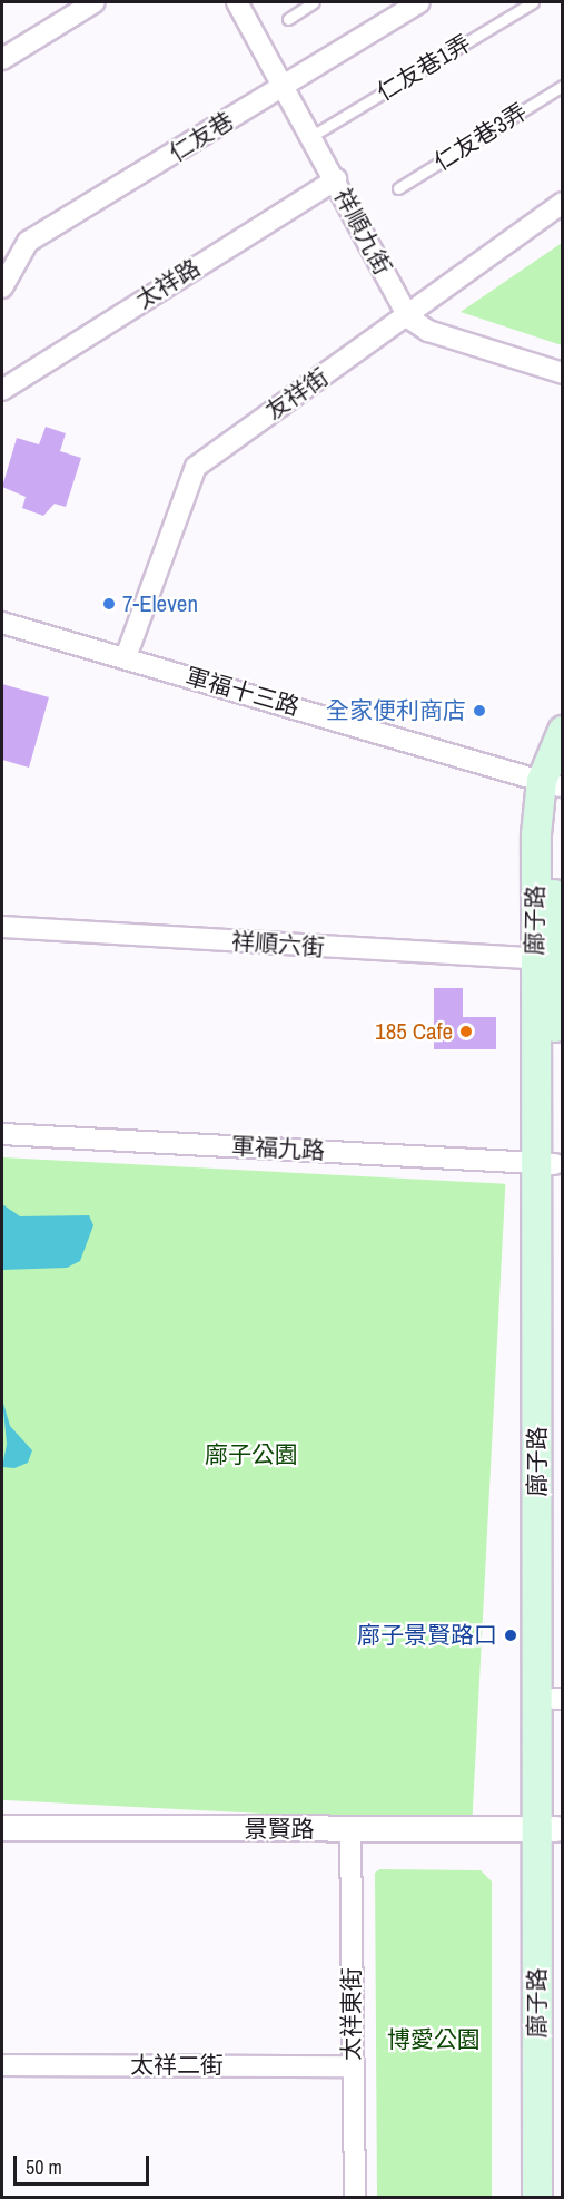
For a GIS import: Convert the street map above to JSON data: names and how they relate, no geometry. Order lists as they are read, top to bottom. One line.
{"streets":{"main road":["廍子路"],"street":["仁友巷","祥順九街","太祥路","友祥街","軍福十三路","祥順六街","軍福九路","景賢路","太祥東街","太祥二街"],"lane":["仁友巷1弄","仁友巷3弄"]},"crossings":[["仁友巷1弄","祥順九街"],["仁友巷","祥順九街"],["祥順九街","太祥路"],["祥順九街","友祥街"],["友祥街","軍福十三路"],["軍福十三路","廍子路"],["廍子路","祥順六街"],["廍子路","軍福九路"],["廍子路","景賢路"],["景賢路","太祥東街"],["太祥東街","太祥二街"]],"parks":["廍子公園","博愛公園"],"places":["7-Eleven","全家便利商店","185 Cafe","廍子景賢路口"],"scale_bar":"50 m"}
